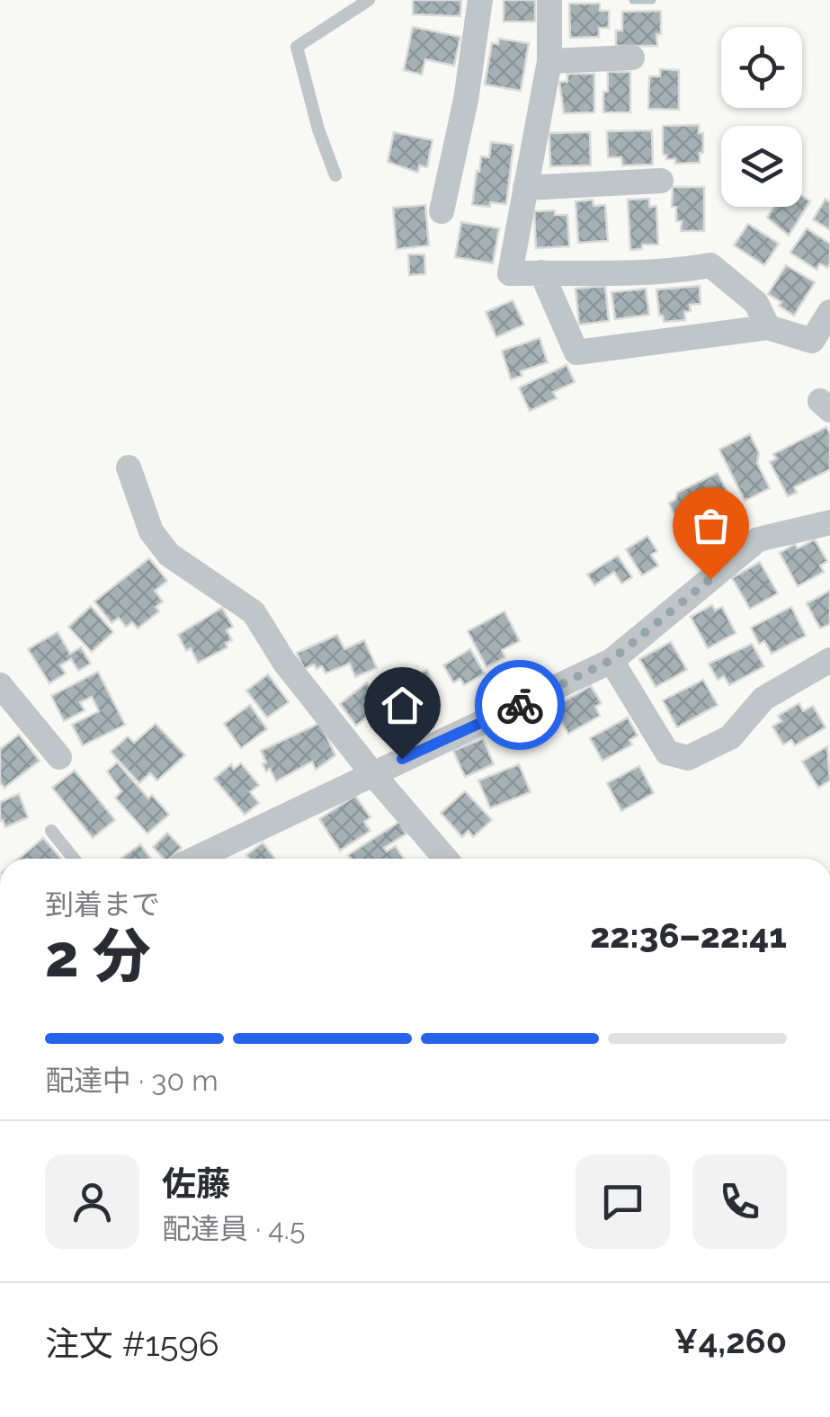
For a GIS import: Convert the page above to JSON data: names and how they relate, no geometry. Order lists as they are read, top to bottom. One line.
{"page":{"heading":["2 分","到着まで","22:36–22:41"],"panel":["佐藤","配達員 · 4.5","注文 #1596","¥4,260"],"bar":"配達中 · 30 m"}}
